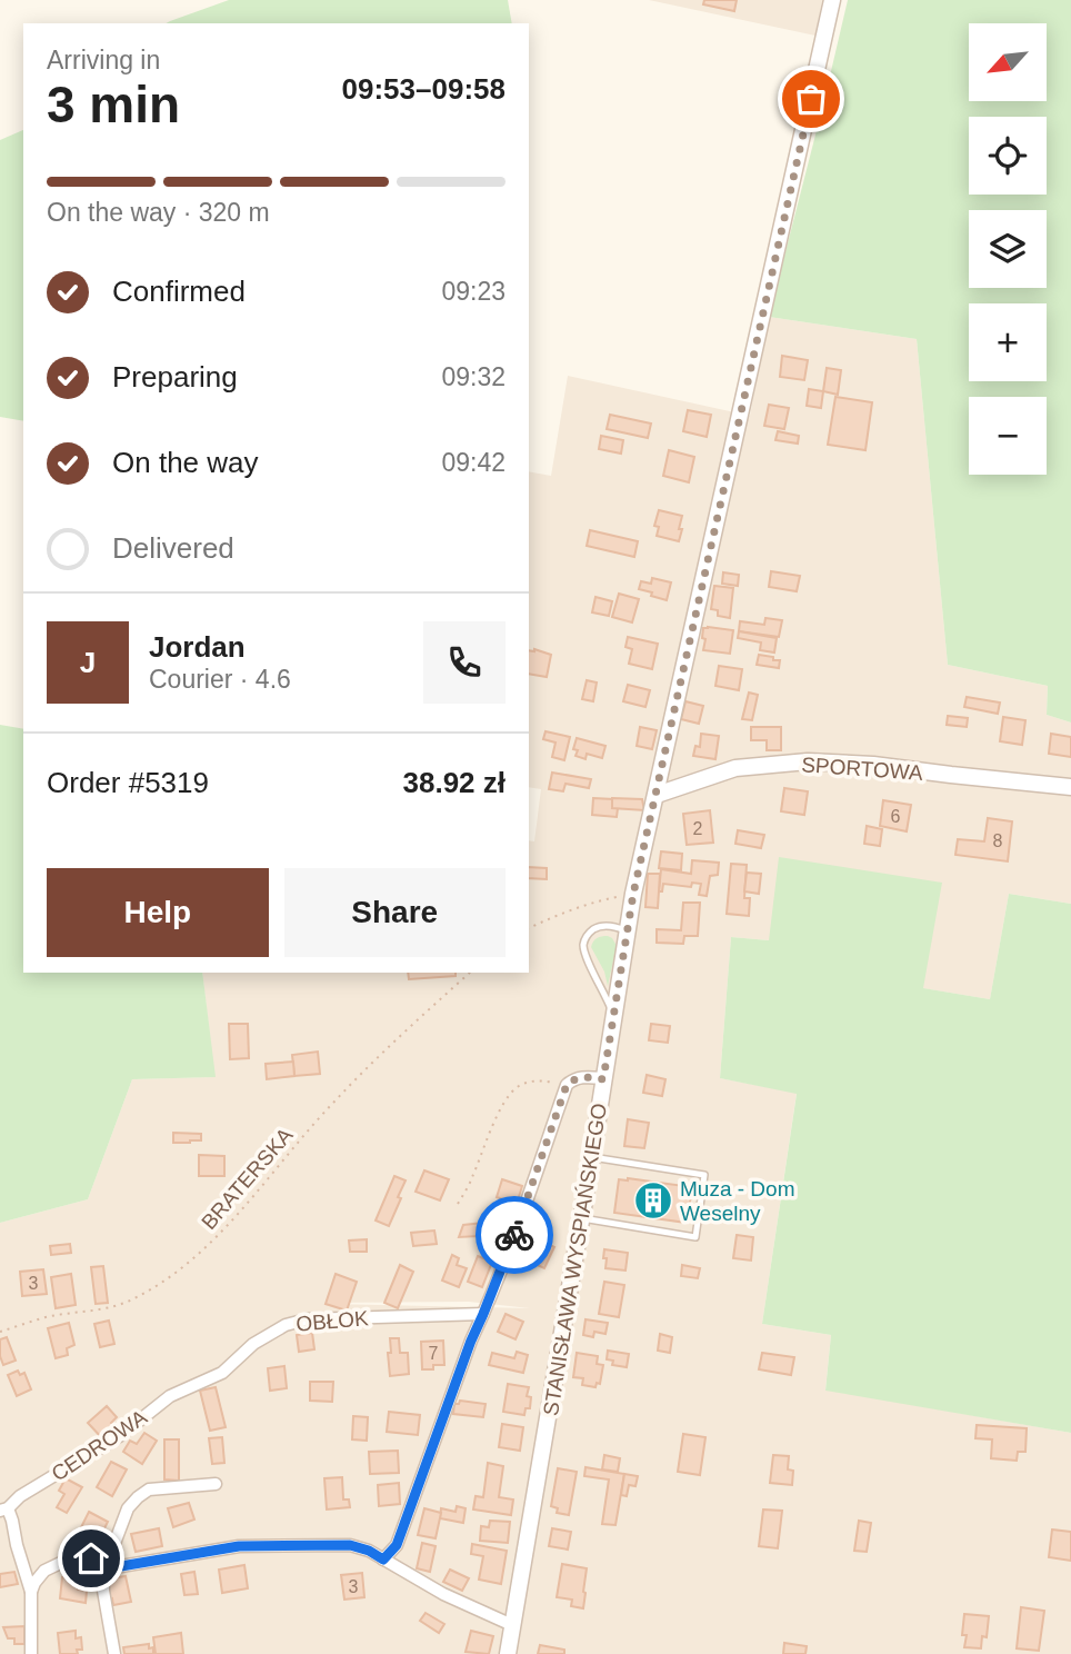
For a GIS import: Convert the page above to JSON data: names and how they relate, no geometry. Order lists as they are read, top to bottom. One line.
{"streets":{"street":["SPORTOWA","STANISŁAWA WYSPIAŃSKIEGO","OBŁOK","CEDROWA"],"path":["BRATERSKA"]},"crossings":[["SPORTOWA","STANISŁAWA WYSPIAŃSKIEGO"],["OBŁOK","CEDROWA"]],"places":{"building":["Muza - Dom Weselny"]},"house_numbers":["6","2","8","3","7","3"],"north":"bottom left","page":{"map_buttons":["+","−"],"heading":["3 min","Arriving in","09:53–09:58"],"panel":["Jordan","Courier · 4.6","Order #5319","38.92 zł"],"bar":"On the way · 320 m","list":[["Confirmed","09:23"],["Preparing","09:32"],["On the way","09:42"],"Delivered"],"round":"J","buttons":["Help","Share"]}}
